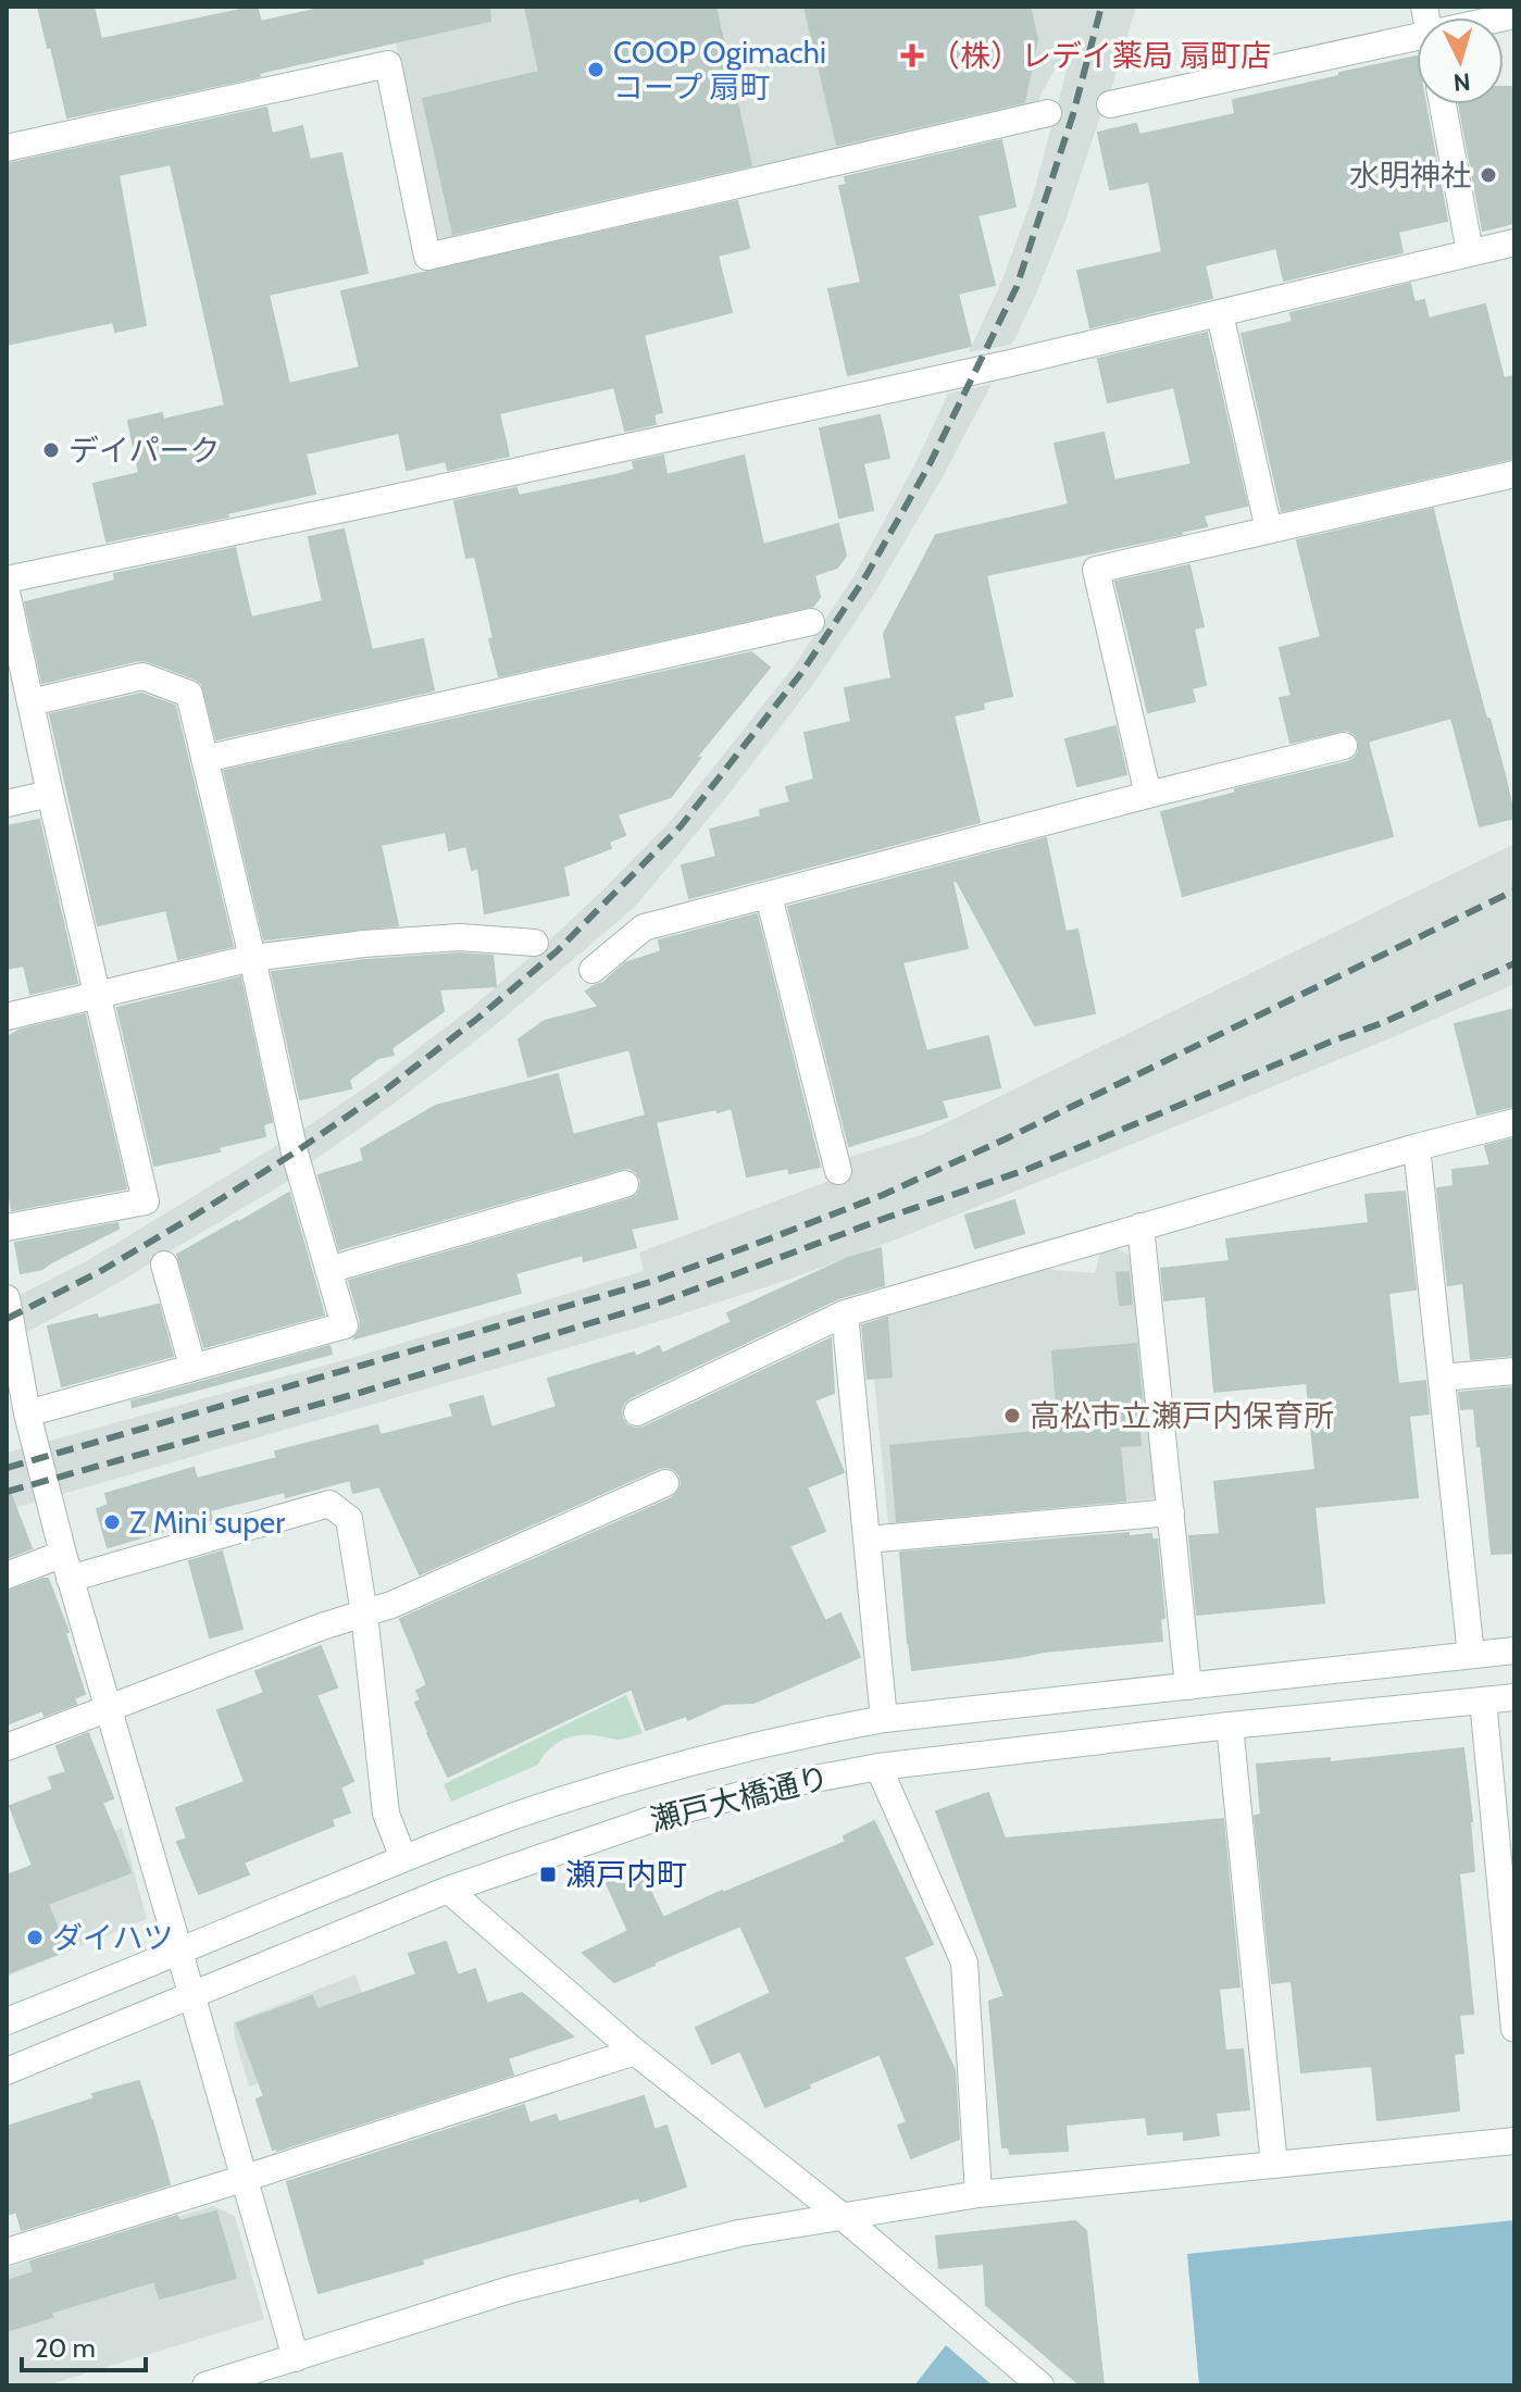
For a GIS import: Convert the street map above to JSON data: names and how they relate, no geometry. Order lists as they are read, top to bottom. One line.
{"streets":{"street":["瀬戸大橋通り"]},"places":{"health":["（株）レデイ薬局 扇町店"],"other":["COOP Ogimachi コープ 扇町","水明神社","デイパーク","高松市立瀬戸内保育所","Z Mini super","ダイハツ"],"transit":["瀬戸内町"]},"scale_bar":"20 m","north":"bottom"}
